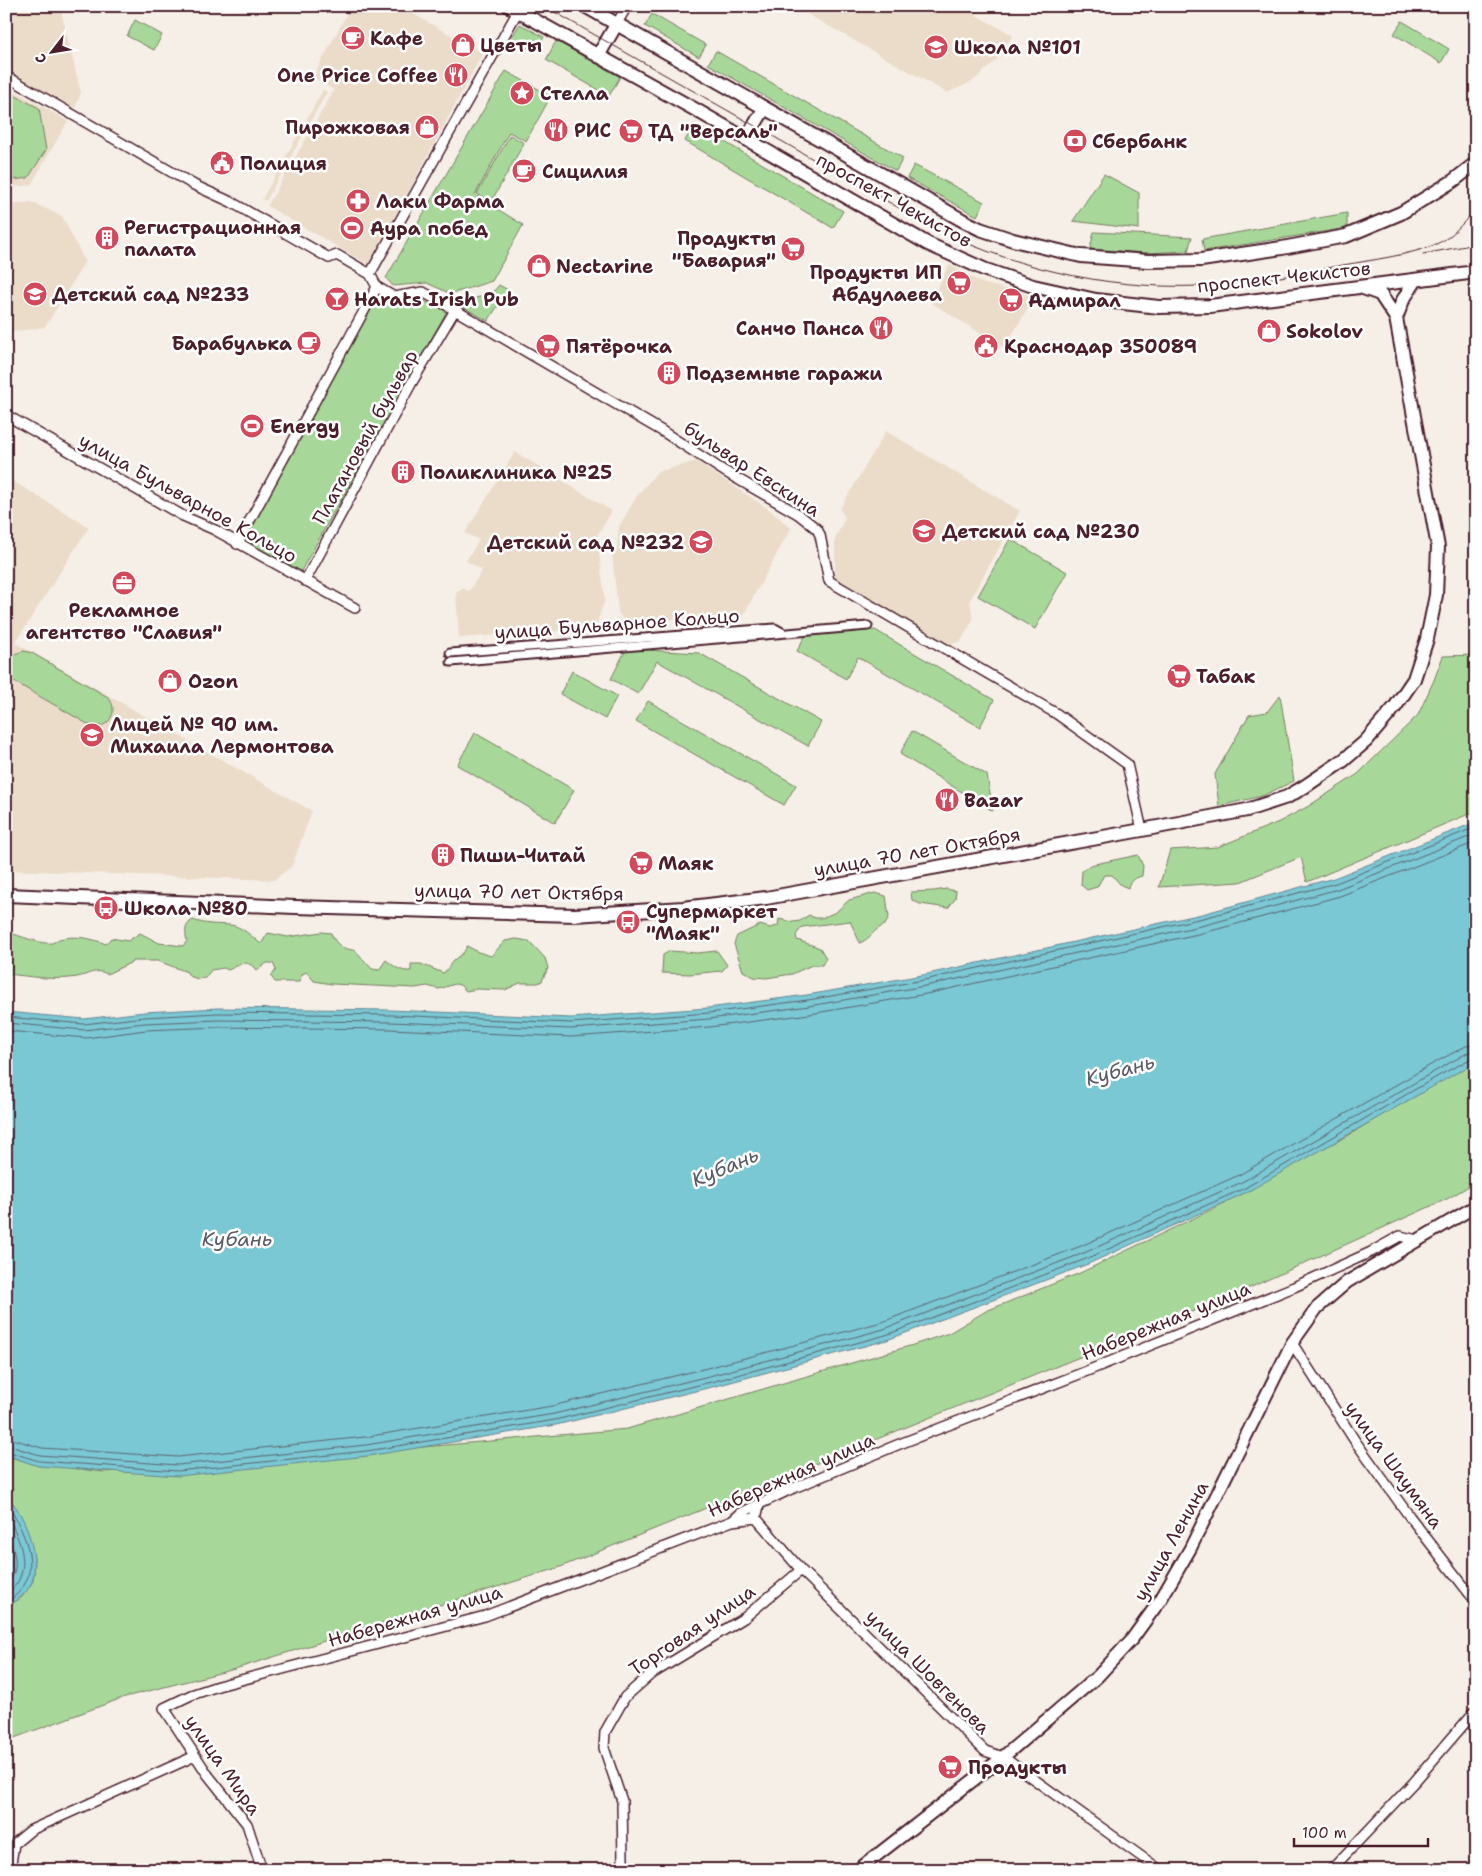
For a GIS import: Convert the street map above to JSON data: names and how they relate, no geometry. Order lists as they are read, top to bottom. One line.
{"streets":{"main road":["проспект Чекистов","улица 70 лет Октября"],"street":["Платановый бульвар","бульвар Евскина","улица Бульварное Кольцо","Набережная улица","улица Шаумяна","улица Ленина","Торговая улица","улица Шовгенова","улица Мира"]},"crossings":[["проспект Чекистов","улица 70 лет Октября"],["Платановый бульвар","бульвар Евскина"],["Платановый бульвар","улица Бульварное Кольцо"],["бульвар Евскина","улица 70 лет Октября"],["Набережная улица","улица Ленина"],["Набережная улица","улица Мира"],["улица Шаумяна","улица Ленина"],["улица Ленина","улица Шовгенова"],["Торговая улица","улица Шовгенова"]],"water":["Кубань"],"places":{"cafe":["Кафе","Сицилия","Барабулька"],"shop":["Цветы","Пирожковая","Nectarine","Sokolov","Ozon"],"school or university":["Школа №101","Детский сад №233","Детский сад №230","Детский сад №232","Лицей № 90 им. Михаила Лермонтова"],"restaurant":["One Price Coffee","РИС","Санчо Панса","Bazar"],"place":["Стелла"],"supermarket":["ТД \"Версаль\"","Продукты \"Бавария\"","Продукты ИП Абдулаева","Адмирал","Пятёрочка","Табак","Маяк","Продукты"],"bank":["Сбербанк"],"public building":["Полиция","Краснодар 350089"],"pharmacy":["Лаки Фарма"],"sports":["Аура побед","Energy"],"building":["Регистрационная палата","Подземные гаражи","Поликлиника №25","Пиши-Читай"],"bar":["Harats Irish Pub"],"office":["Рекламное агентство \"Славия\""],"bus stop":["Школа №80","Супермаркет \"Маяк\""]},"scale_bar":"100 m","north":"bottom left"}
